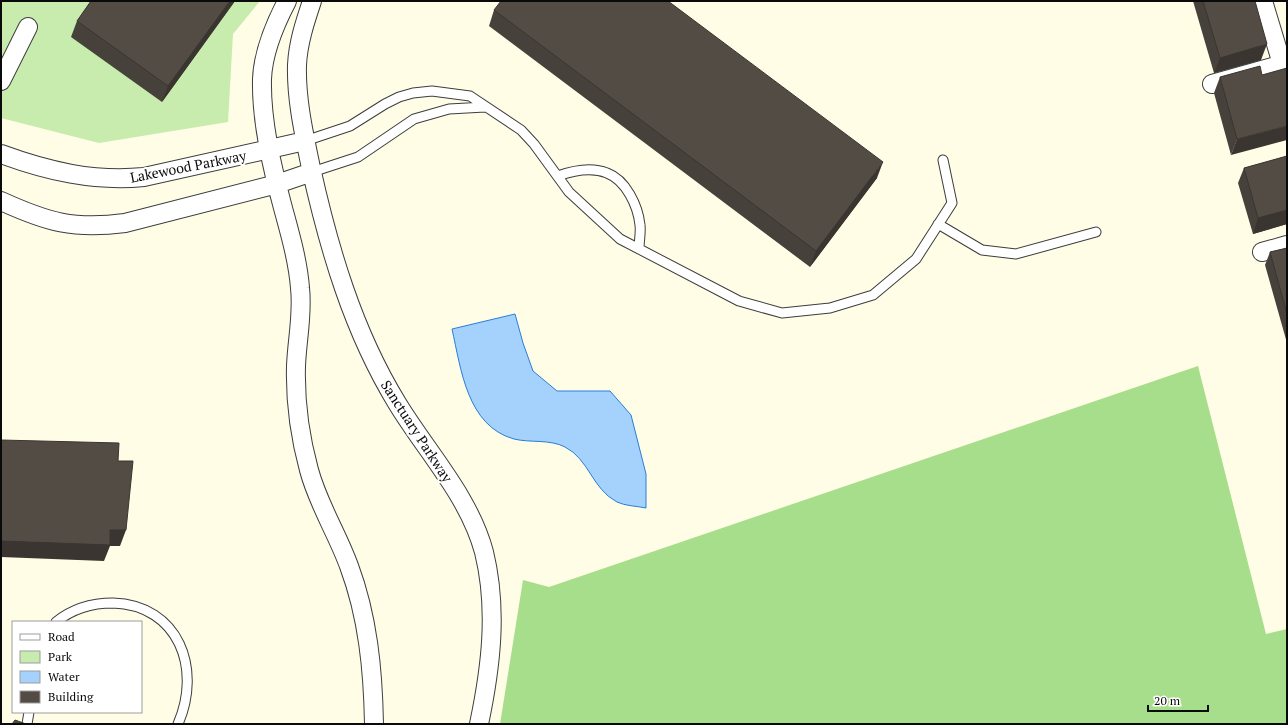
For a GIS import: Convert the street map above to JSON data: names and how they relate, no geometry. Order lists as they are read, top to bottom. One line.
{"streets":{"street":["Lakewood Parkway","Sanctuary Parkway"]},"crossings":[["Lakewood Parkway","Sanctuary Parkway"]],"legend":["Road","Park","Water","Building"],"scale_bar":"20 m"}
